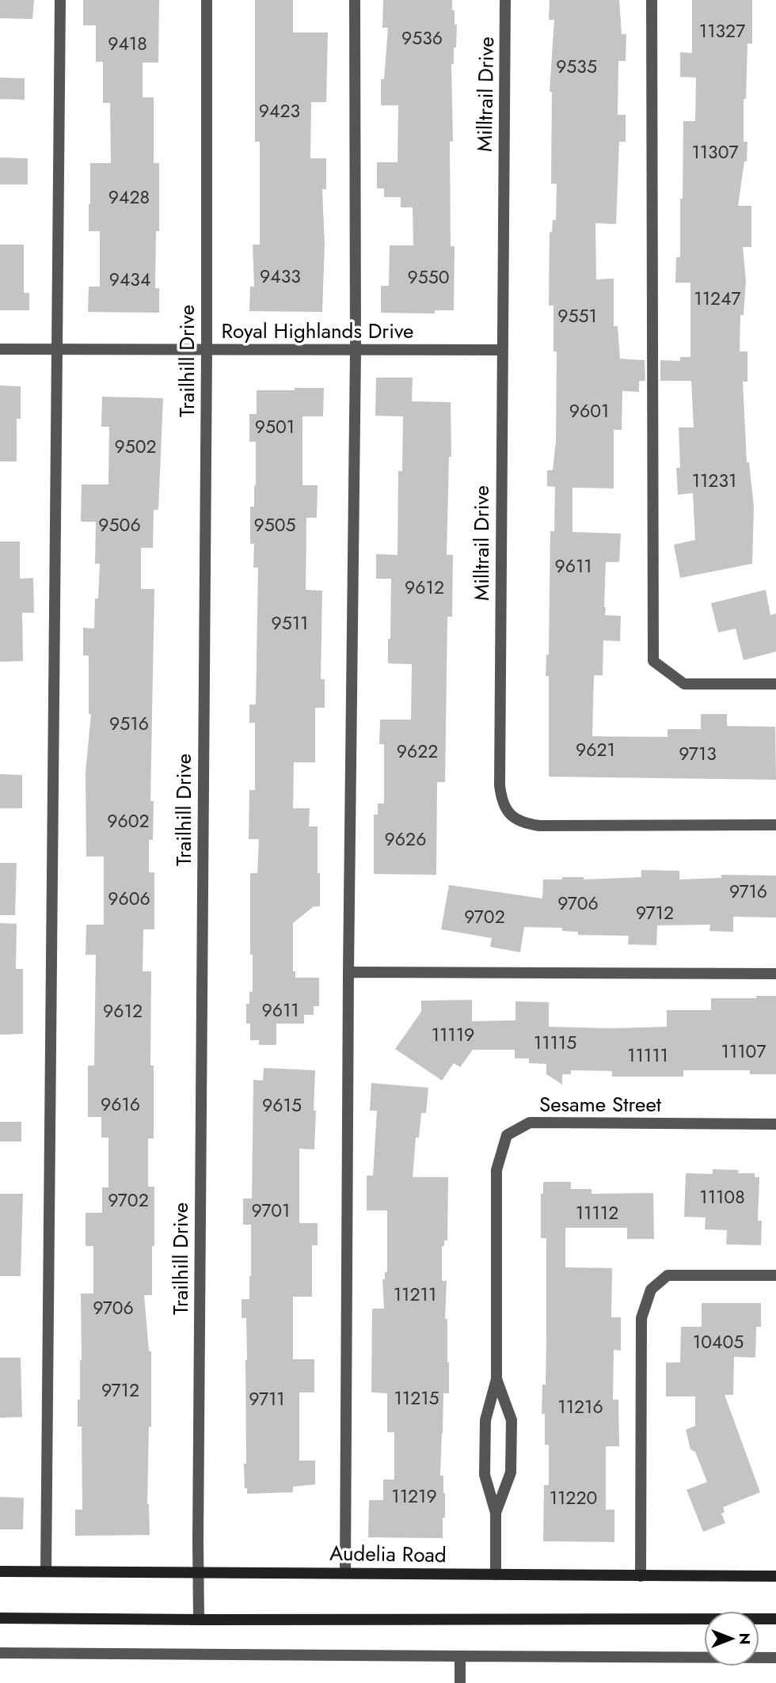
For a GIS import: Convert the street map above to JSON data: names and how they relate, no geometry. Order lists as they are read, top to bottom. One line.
{"streets":{"main road":["Audelia Road"],"street":["Milltrail Drive","Royal Highlands Drive","Trailhill Drive","Sesame Street"]},"crossings":[["Milltrail Drive","Royal Highlands Drive"],["Royal Highlands Drive","Trailhill Drive"],["Trailhill Drive","Audelia Road"],["Sesame Street","Audelia Road"]],"house_numbers":["11327","9536","9418","9535","9423","11307","9428","9433","9550","9434","11247","9551","9601","9501","9502","11231","9506","9505","9611","9612","9511","9516","9621","9622","9713","9602","9626","9716","9606","9706","9712","9702","9611","9612","11119","11115","11107","11111","9616","9615","11108","9702","9701","11112","11211","9706","10405","9712","11215","9711","11216","11219","11220"],"north":"right"}
